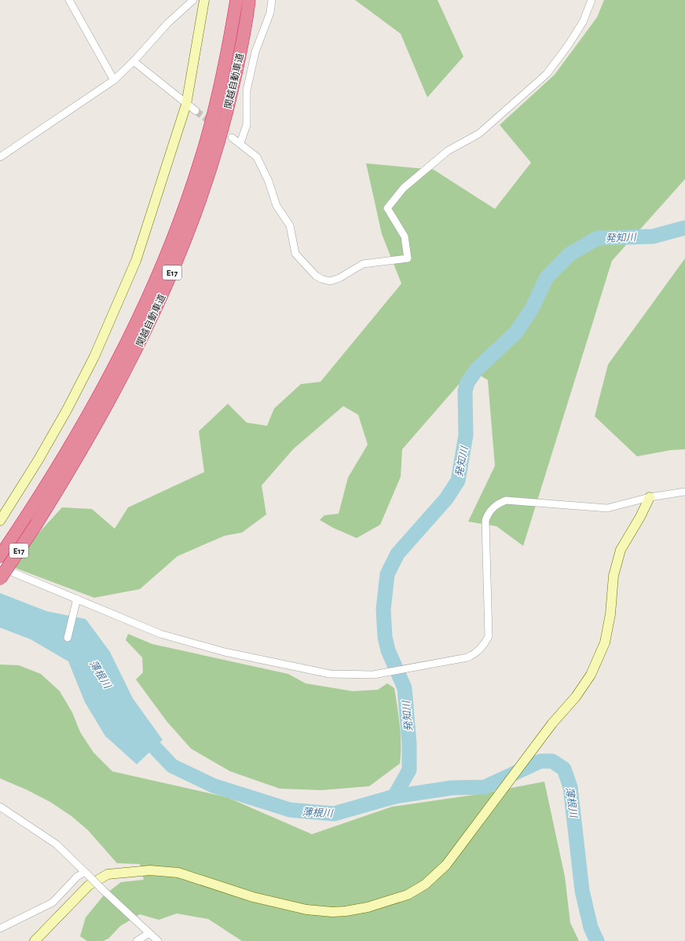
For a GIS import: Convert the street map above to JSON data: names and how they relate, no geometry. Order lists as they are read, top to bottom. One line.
{"streets":{"highway":["関越自動車道","E17"]},"water":["発知川","薄根川"]}
